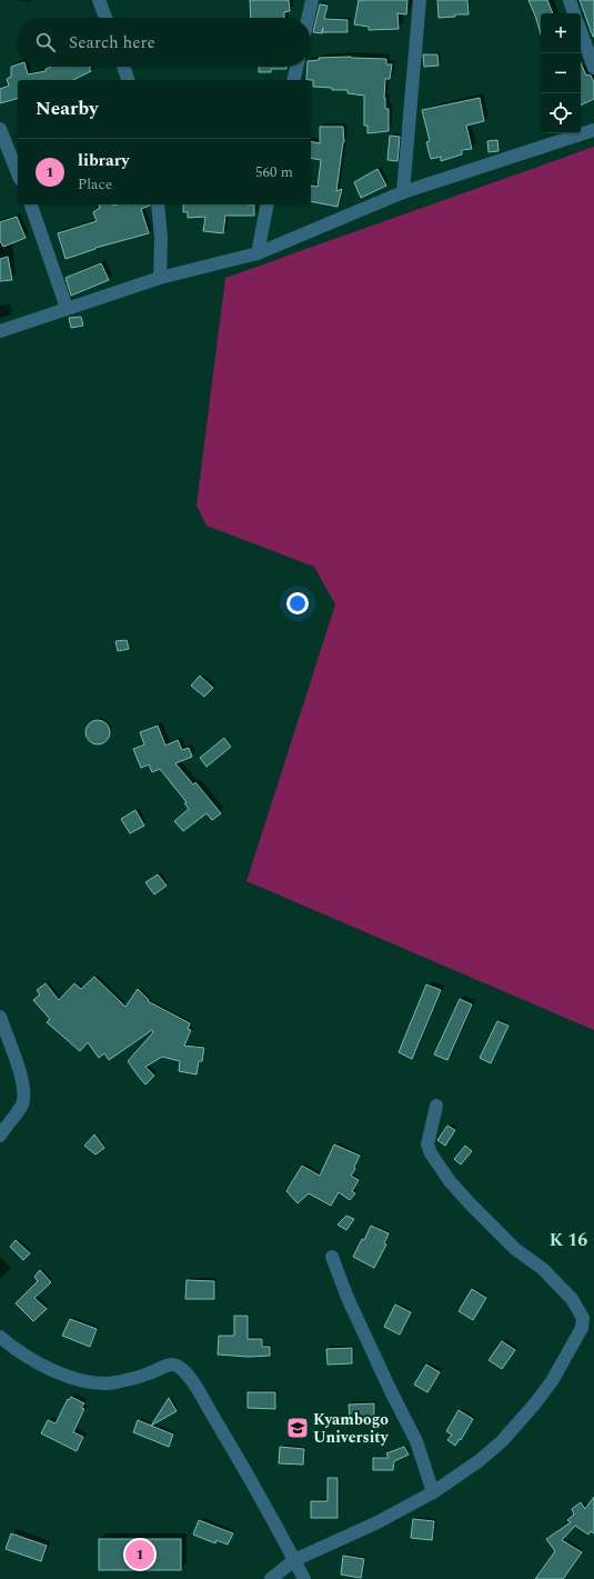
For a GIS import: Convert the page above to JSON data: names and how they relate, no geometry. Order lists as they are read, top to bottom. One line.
{"districts":["K 16"],"places":{"school or university":["Kyambogo University"]},"page":{"map_buttons":["+","−"],"search":"Search here","heading":"Nearby","list":[{"mark":"1","name":"library","note":"Place","value":"560 m"}],"pins":"1"}}
